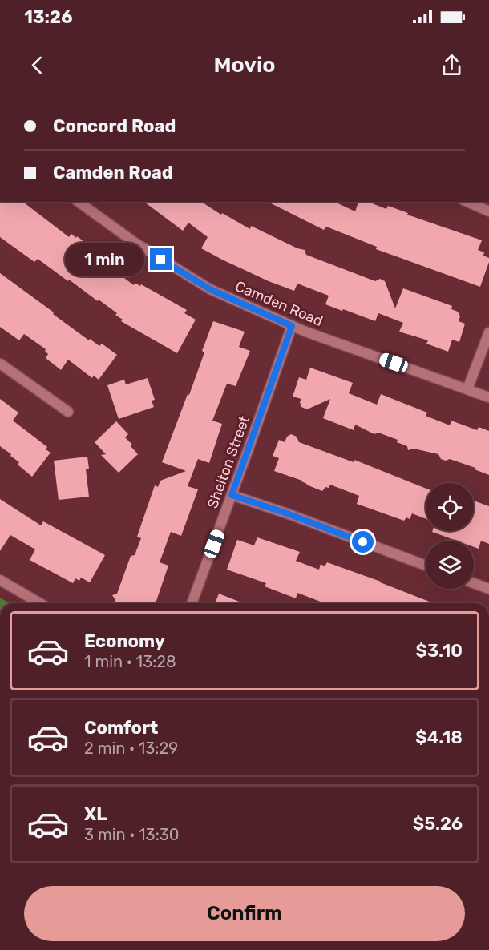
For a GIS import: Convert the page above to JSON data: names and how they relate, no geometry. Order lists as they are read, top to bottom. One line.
{"streets":{"street":["Camden Road","Shelton Street"]},"crossings":[["Camden Road","Shelton Street"]],"page":{"status":"13:26","header":"Movio","banner":["Concord Road","Camden Road"],"bubble":"1 min","list":[{"name":"Economy","note":"1 min · 13:28","value":"$3.10"},{"name":"Comfort","note":"2 min · 13:29","value":"$4.18"},{"name":"XL","note":"3 min · 13:30","value":"$5.26"}],"buttons":"Confirm"}}
